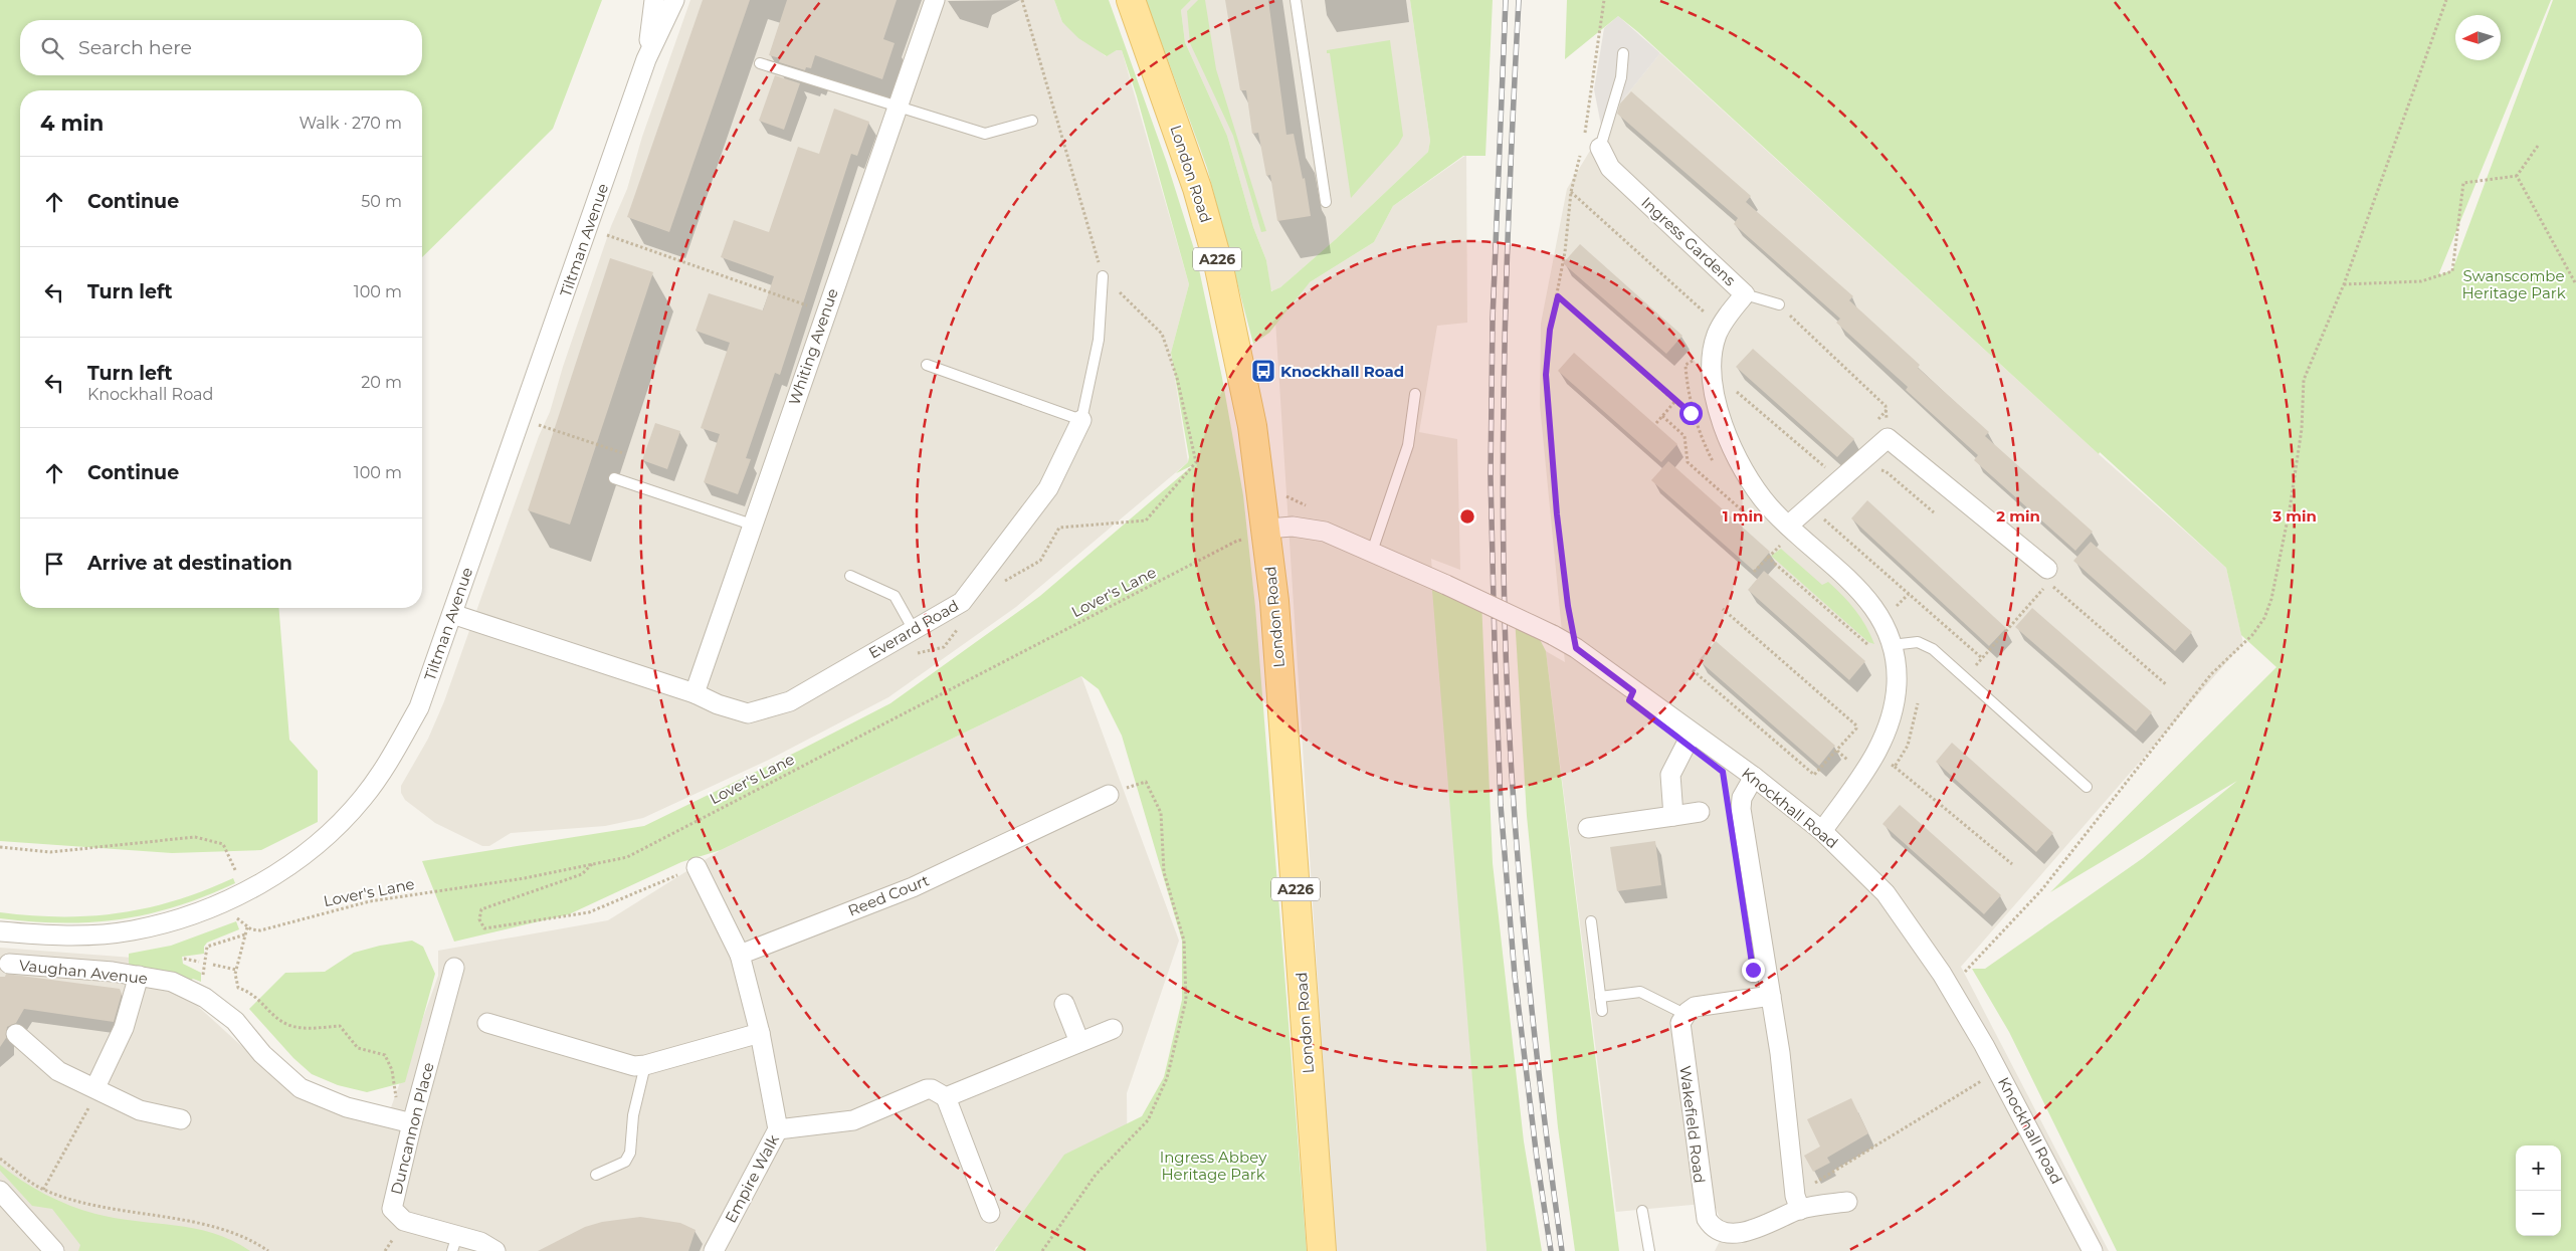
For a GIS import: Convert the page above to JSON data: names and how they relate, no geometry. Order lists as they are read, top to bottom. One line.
{"streets":{"main road":["London Road","A226"],"street":["Tiltman Avenue","Ingress Gardens","Whiting Avenue","Everard Road","Knockhall Road","Reed Court","Vaughan Avenue","Wakefield Road","Duncannon Place","Empire Walk"],"path":["Lover's Lane"]},"crossings":[["London Road","Lover's Lane"],["London Road","Knockhall Road"],["Tiltman Avenue","Everard Road"],["Ingress Gardens","Knockhall Road"],["Whiting Avenue","Everard Road"],["Lover's Lane","Knockhall Road"],["Vaughan Avenue","Duncannon Place"]],"parks":["Swanscombe Heritage Park","Ingress Abbey Heritage Park"],"places":{"bus stop":["Knockhall Road"]},"north":"left","page":{"search":"Search here","heading":["4 min","Walk · 270 m"],"list":[["Continue","50 m"],["Turn left","100 m"],["Turn left","Knockhall Road","20 m"],["Continue","100 m"],"Arrive at destination"],"map_buttons":["+","−"]},"rings":["1 min","2 min","3 min"]}
